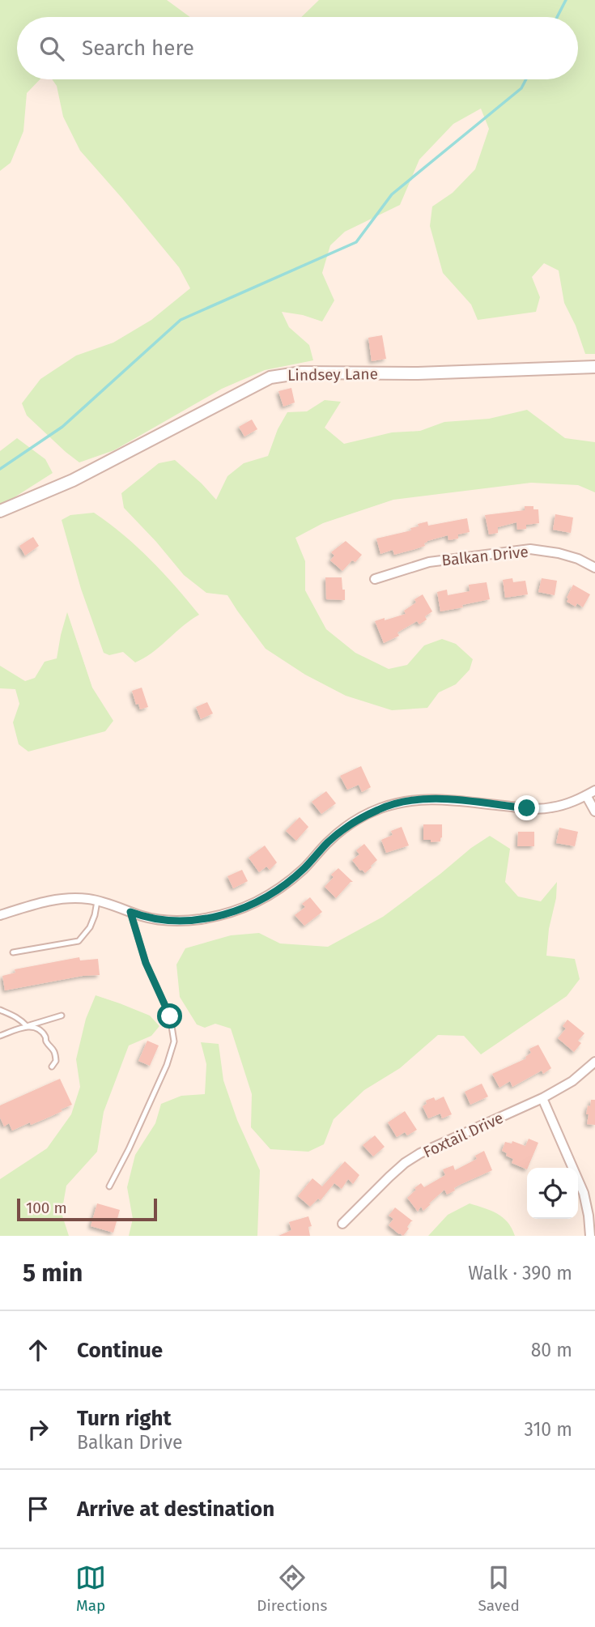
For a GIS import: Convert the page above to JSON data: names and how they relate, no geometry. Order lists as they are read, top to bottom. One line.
{"streets":{"street":["Lindsey Lane","Balkan Drive","Foxtail Drive"]},"scale_bar":"100 m","page":{"search":"Search here","scale":"100 m","heading":["5 min","Walk · 390 m"],"list":[["Continue","80 m"],["Turn right","Balkan Drive","310 m"],"Arrive at destination"],"nav":["Map","Directions","Saved"]}}
